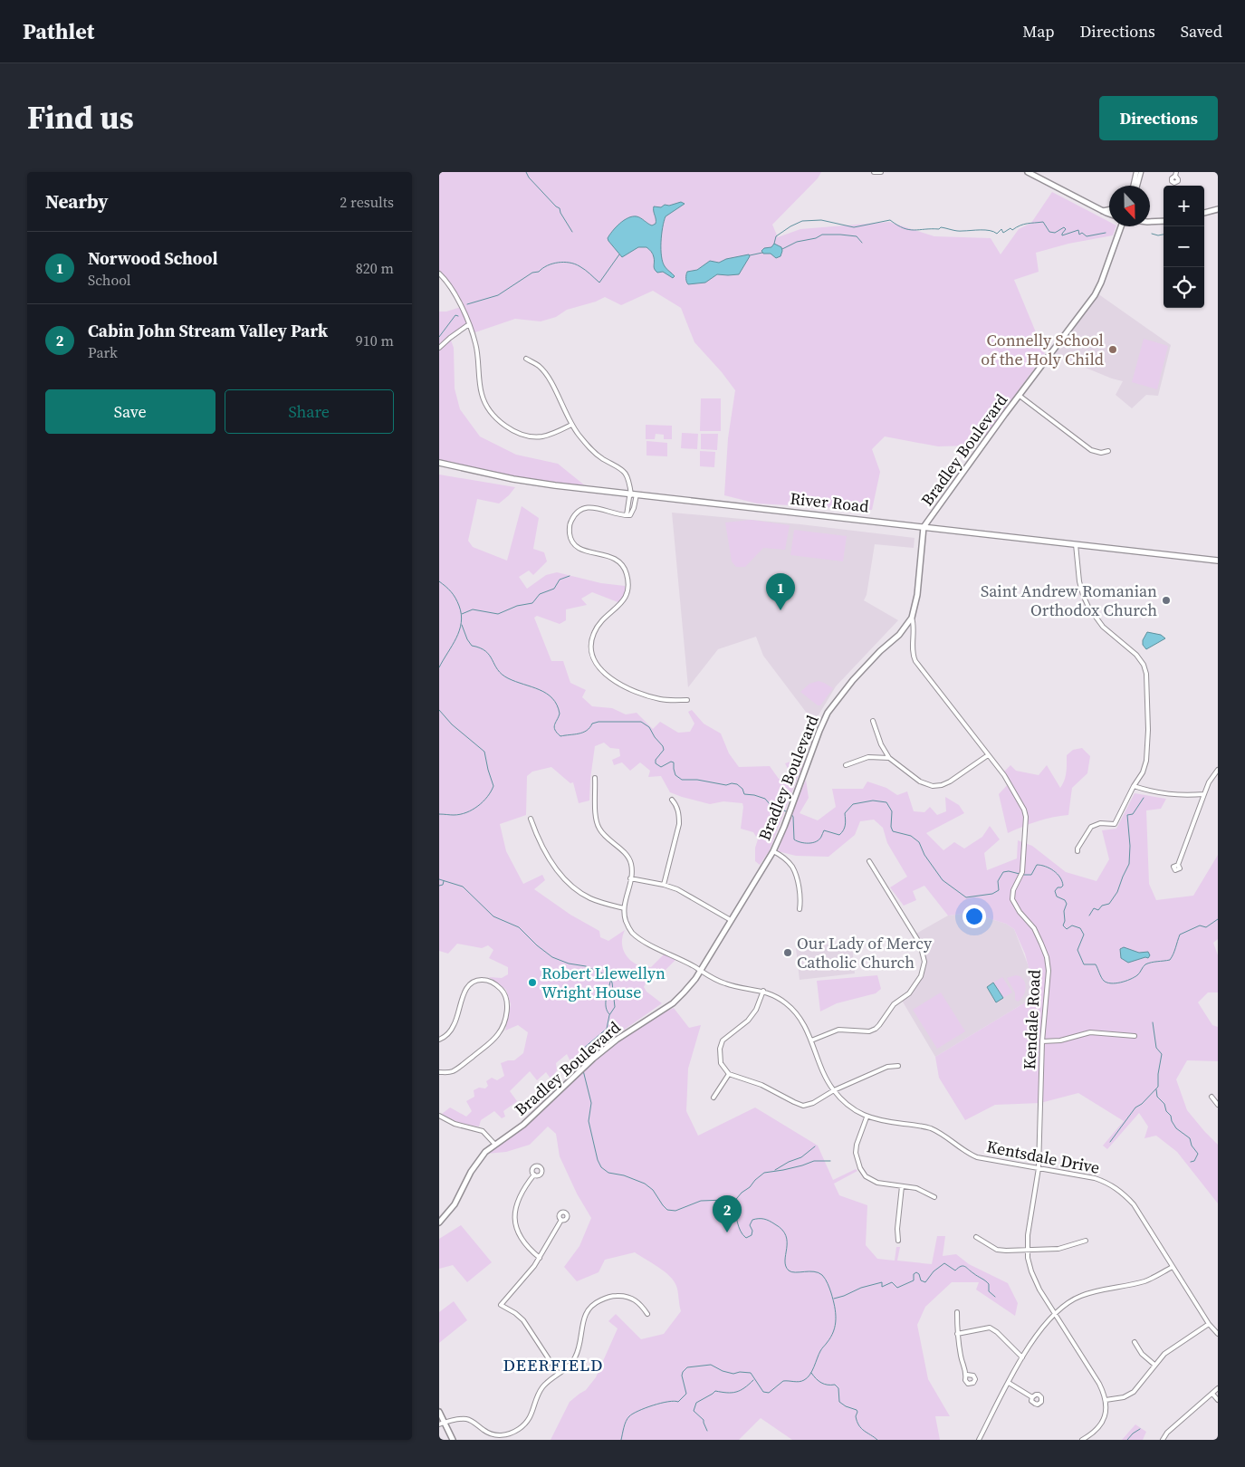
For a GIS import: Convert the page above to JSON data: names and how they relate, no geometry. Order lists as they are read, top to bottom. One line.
{"streets":{"main road":["Bradley Boulevard","River Road"],"street":["Kendale Road","Kentsdale Drive"]},"crossings":[["Bradley Boulevard","River Road"],["Bradley Boulevard","Kendale Road"],["Bradley Boulevard","Kentsdale Drive"],["Kendale Road","Kentsdale Drive"]],"districts":["DEERFIELD"],"places":["Connelly School of the Holy Child","Saint Andrew Romanian Orthodox Church","Our Lady of Mercy Catholic Church","Robert Llewellyn Wright House"],"north":"bottom","page":{"header":"Pathlet","nav":["Map","Directions","Saved"],"title":"Find us","buttons":["Directions",["Save","Share"]],"heading":["Nearby","2 results"],"map_buttons":["+","−"],"list":[{"mark":"1","name":"Norwood School","note":"School","value":"820 m"},{"mark":"2","name":"Cabin John Stream Valley Park","note":"Park","value":"910 m"}],"pins":["1","2"]}}
